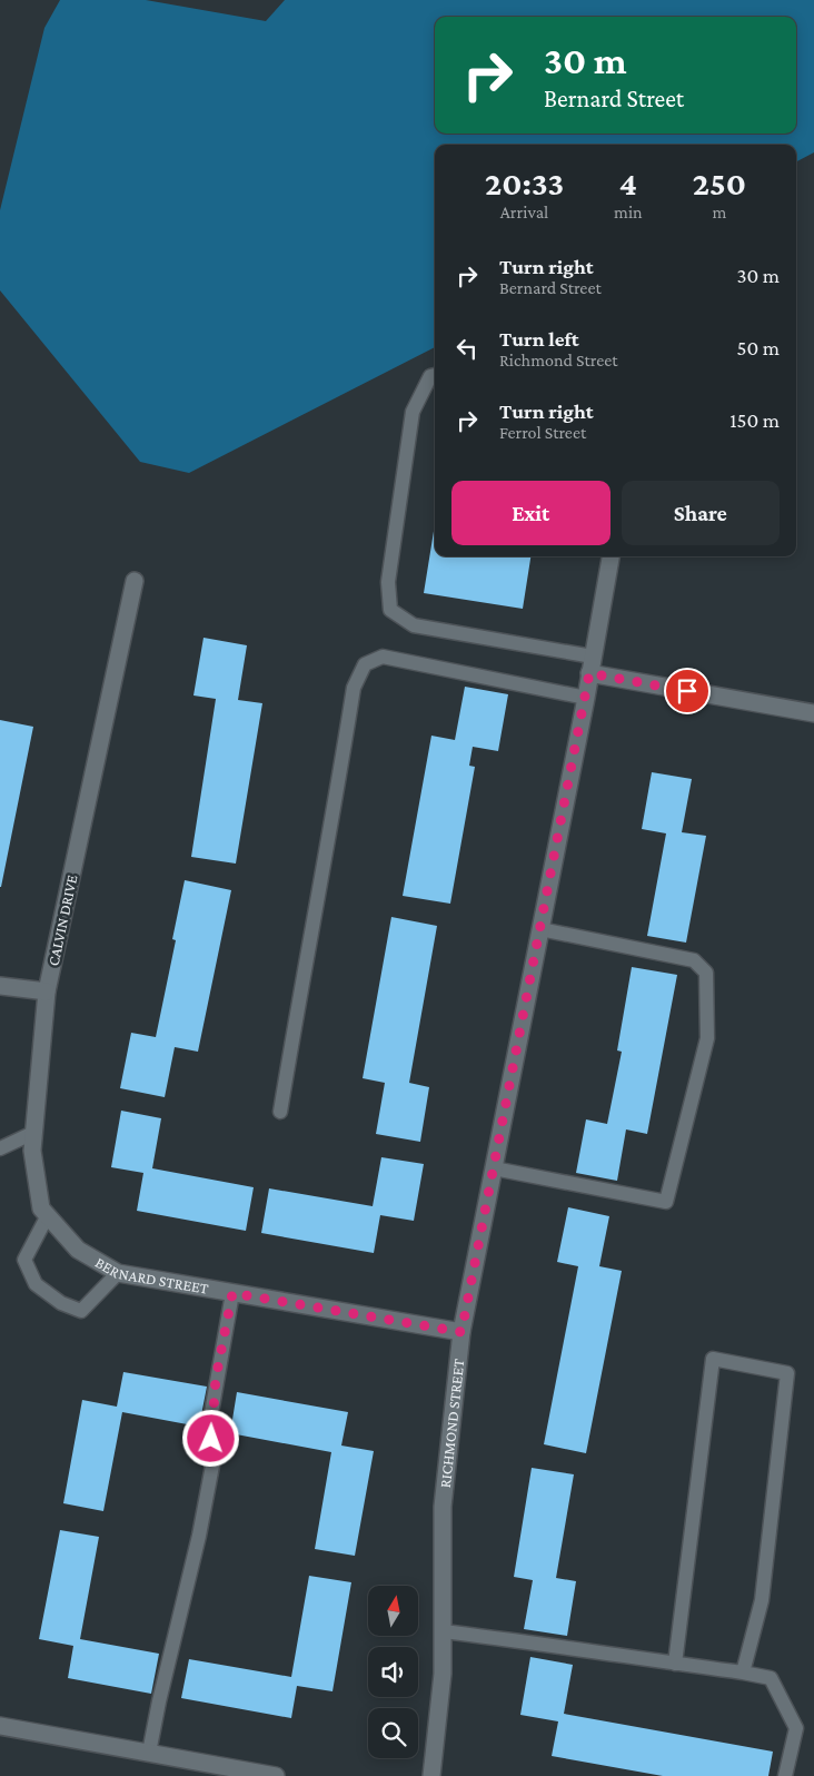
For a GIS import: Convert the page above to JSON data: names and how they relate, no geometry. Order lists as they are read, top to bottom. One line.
{"streets":{"street":["CALVIN DRIVE","BERNARD STREET","RICHMOND STREET"]},"crossings":[["CALVIN DRIVE","BERNARD STREET"],["BERNARD STREET","RICHMOND STREET"]],"north":"top","page":{"turn":["30 m","Bernard Street"],"eta":["20:33","Arrival","4","min","250","m"],"list":[{"name":"Turn right","note":"Bernard Street","value":"30 m"},{"name":"Turn left","note":"Richmond Street","value":"50 m"},{"name":"Turn right","note":"Ferrol Street","value":"150 m"}],"buttons":["Exit","Share"]}}
